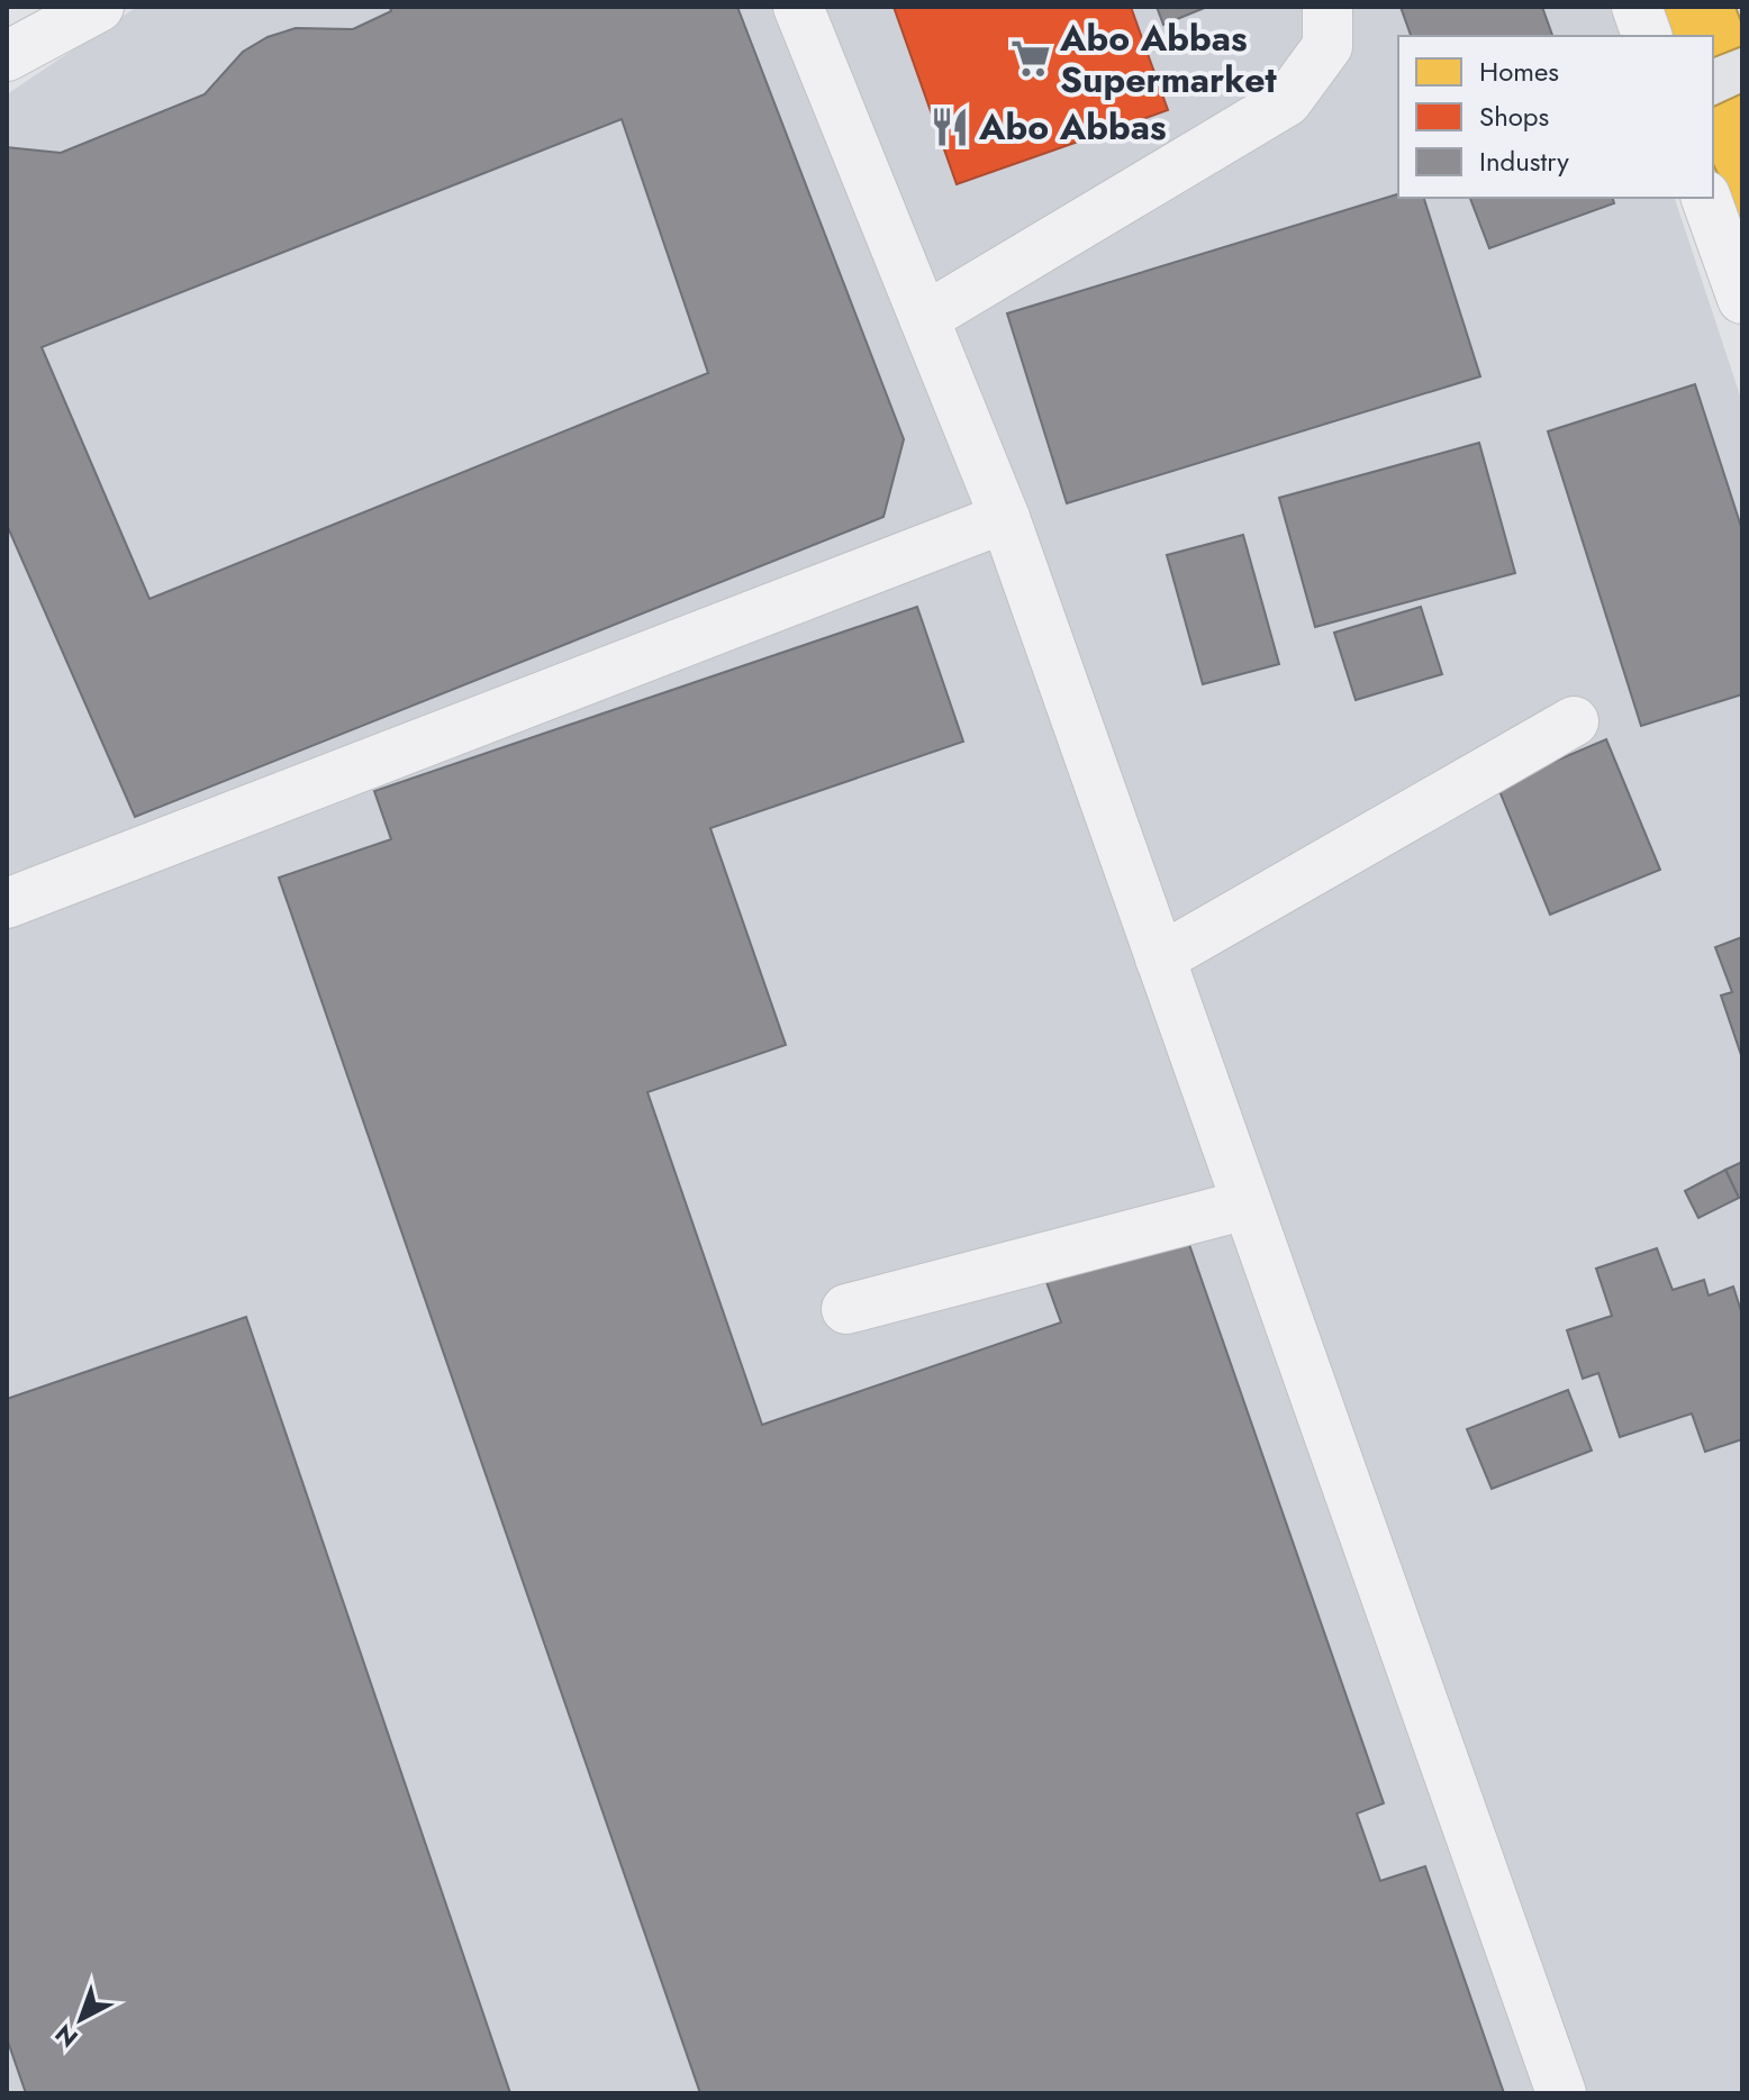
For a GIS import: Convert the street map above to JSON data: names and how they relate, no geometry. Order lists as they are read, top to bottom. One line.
{"places":{"supermarket":["Abo Abbas Supermarket"],"restaurant":["Abo Abbas"]},"legend":["Homes","Shops","Industry"],"north":"bottom left"}
